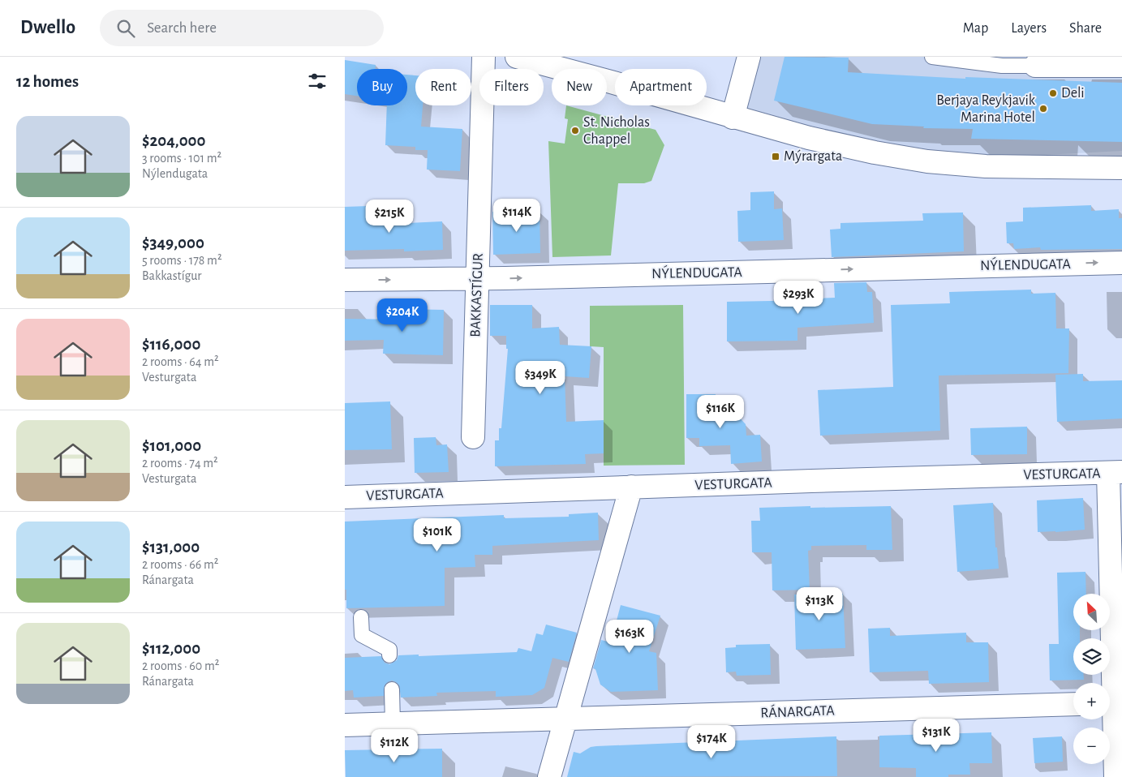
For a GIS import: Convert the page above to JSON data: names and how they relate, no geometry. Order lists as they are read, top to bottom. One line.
{"streets":{"street":["NÝLENDUGATA","BAKKASTÍGUR","VESTURGATA","RÁNARGATA"]},"crossings":[["NÝLENDUGATA","BAKKASTÍGUR"]],"places":{"other":["Deli","Berjaya Reykjavik Marina Hotel","St. Nicholas Chappel"],"transit":["Mýrargata"]},"north":"top left","page":{"header":"Dwello","search":"Search here","nav":["Map","Layers","Share"],"heading":"12 homes","chip":["Buy","Rent","Filters","New","Apartment"],"list":[{"name":"$204,000","note":"3 rooms · 101 m² · Nýlendugata"},{"name":"$349,000","note":"5 rooms · 178 m² · Bakkastígur"},{"name":"$116,000","note":"2 rooms · 64 m² · Vesturgata"},{"name":"$101,000","note":"2 rooms · 74 m² · Vesturgata"},{"name":"$131,000","note":"2 rooms · 66 m² · Ránargata"},{"name":"$112,000","note":"2 rooms · 60 m² · Ránargata"}],"price":["$114K","$215K","$293K","$204K","$349K","$116K","$101K","$113K","$163K","$131K","$174K","$112K"],"map_buttons":["+","−"]}}
